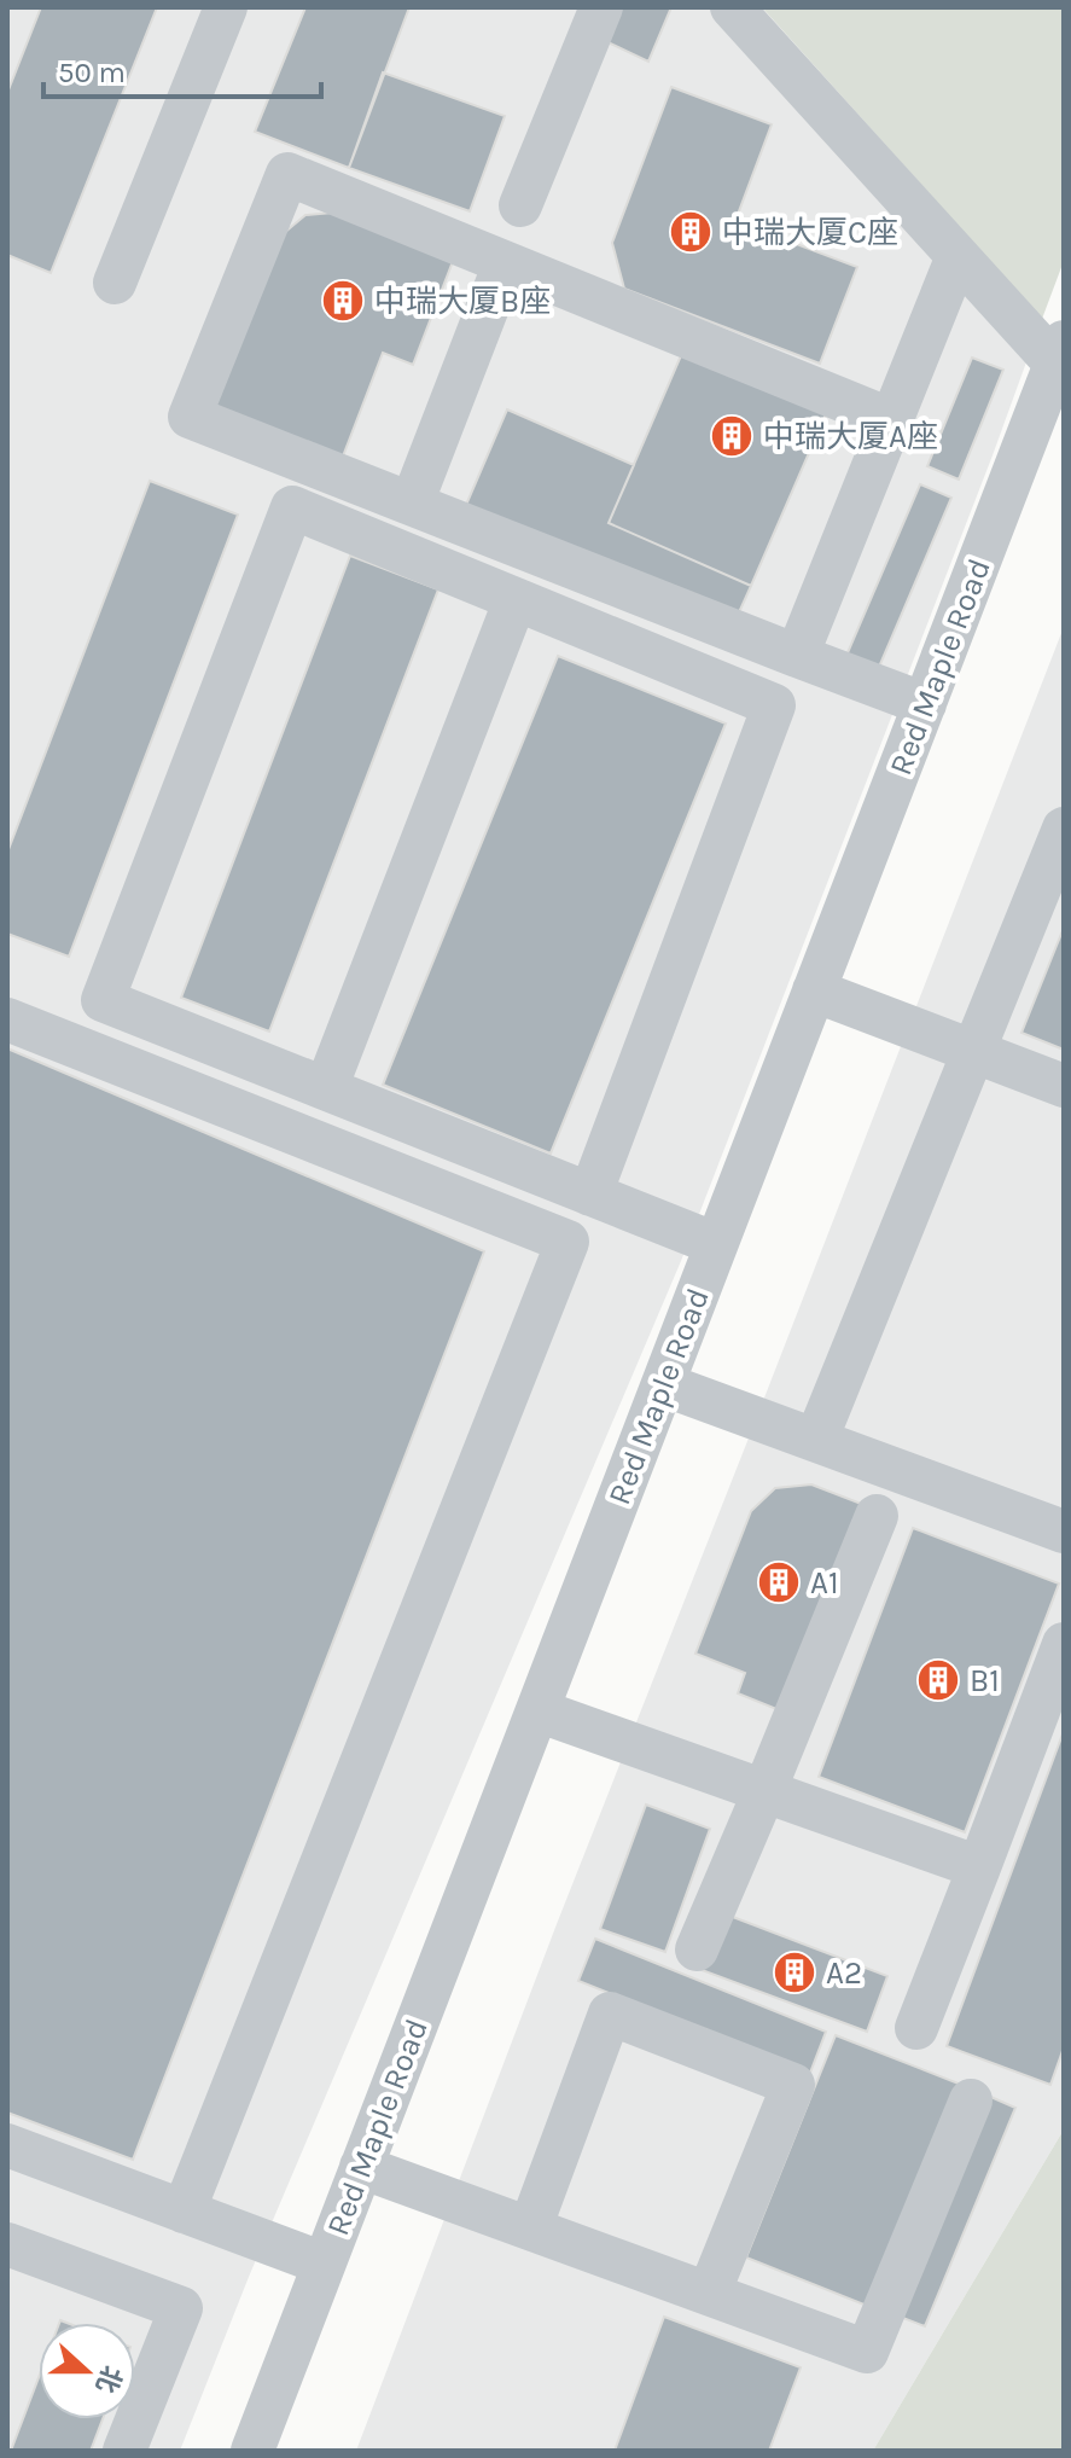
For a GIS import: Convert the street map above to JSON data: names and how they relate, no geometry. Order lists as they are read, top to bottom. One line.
{"streets":{"street":["Red Maple Road"]},"places":{"building":["中瑞大厦C座","中瑞大厦B座","中瑞大厦A座","A1","B1","A2"]},"scale_bar":"50 m","north":"right"}
